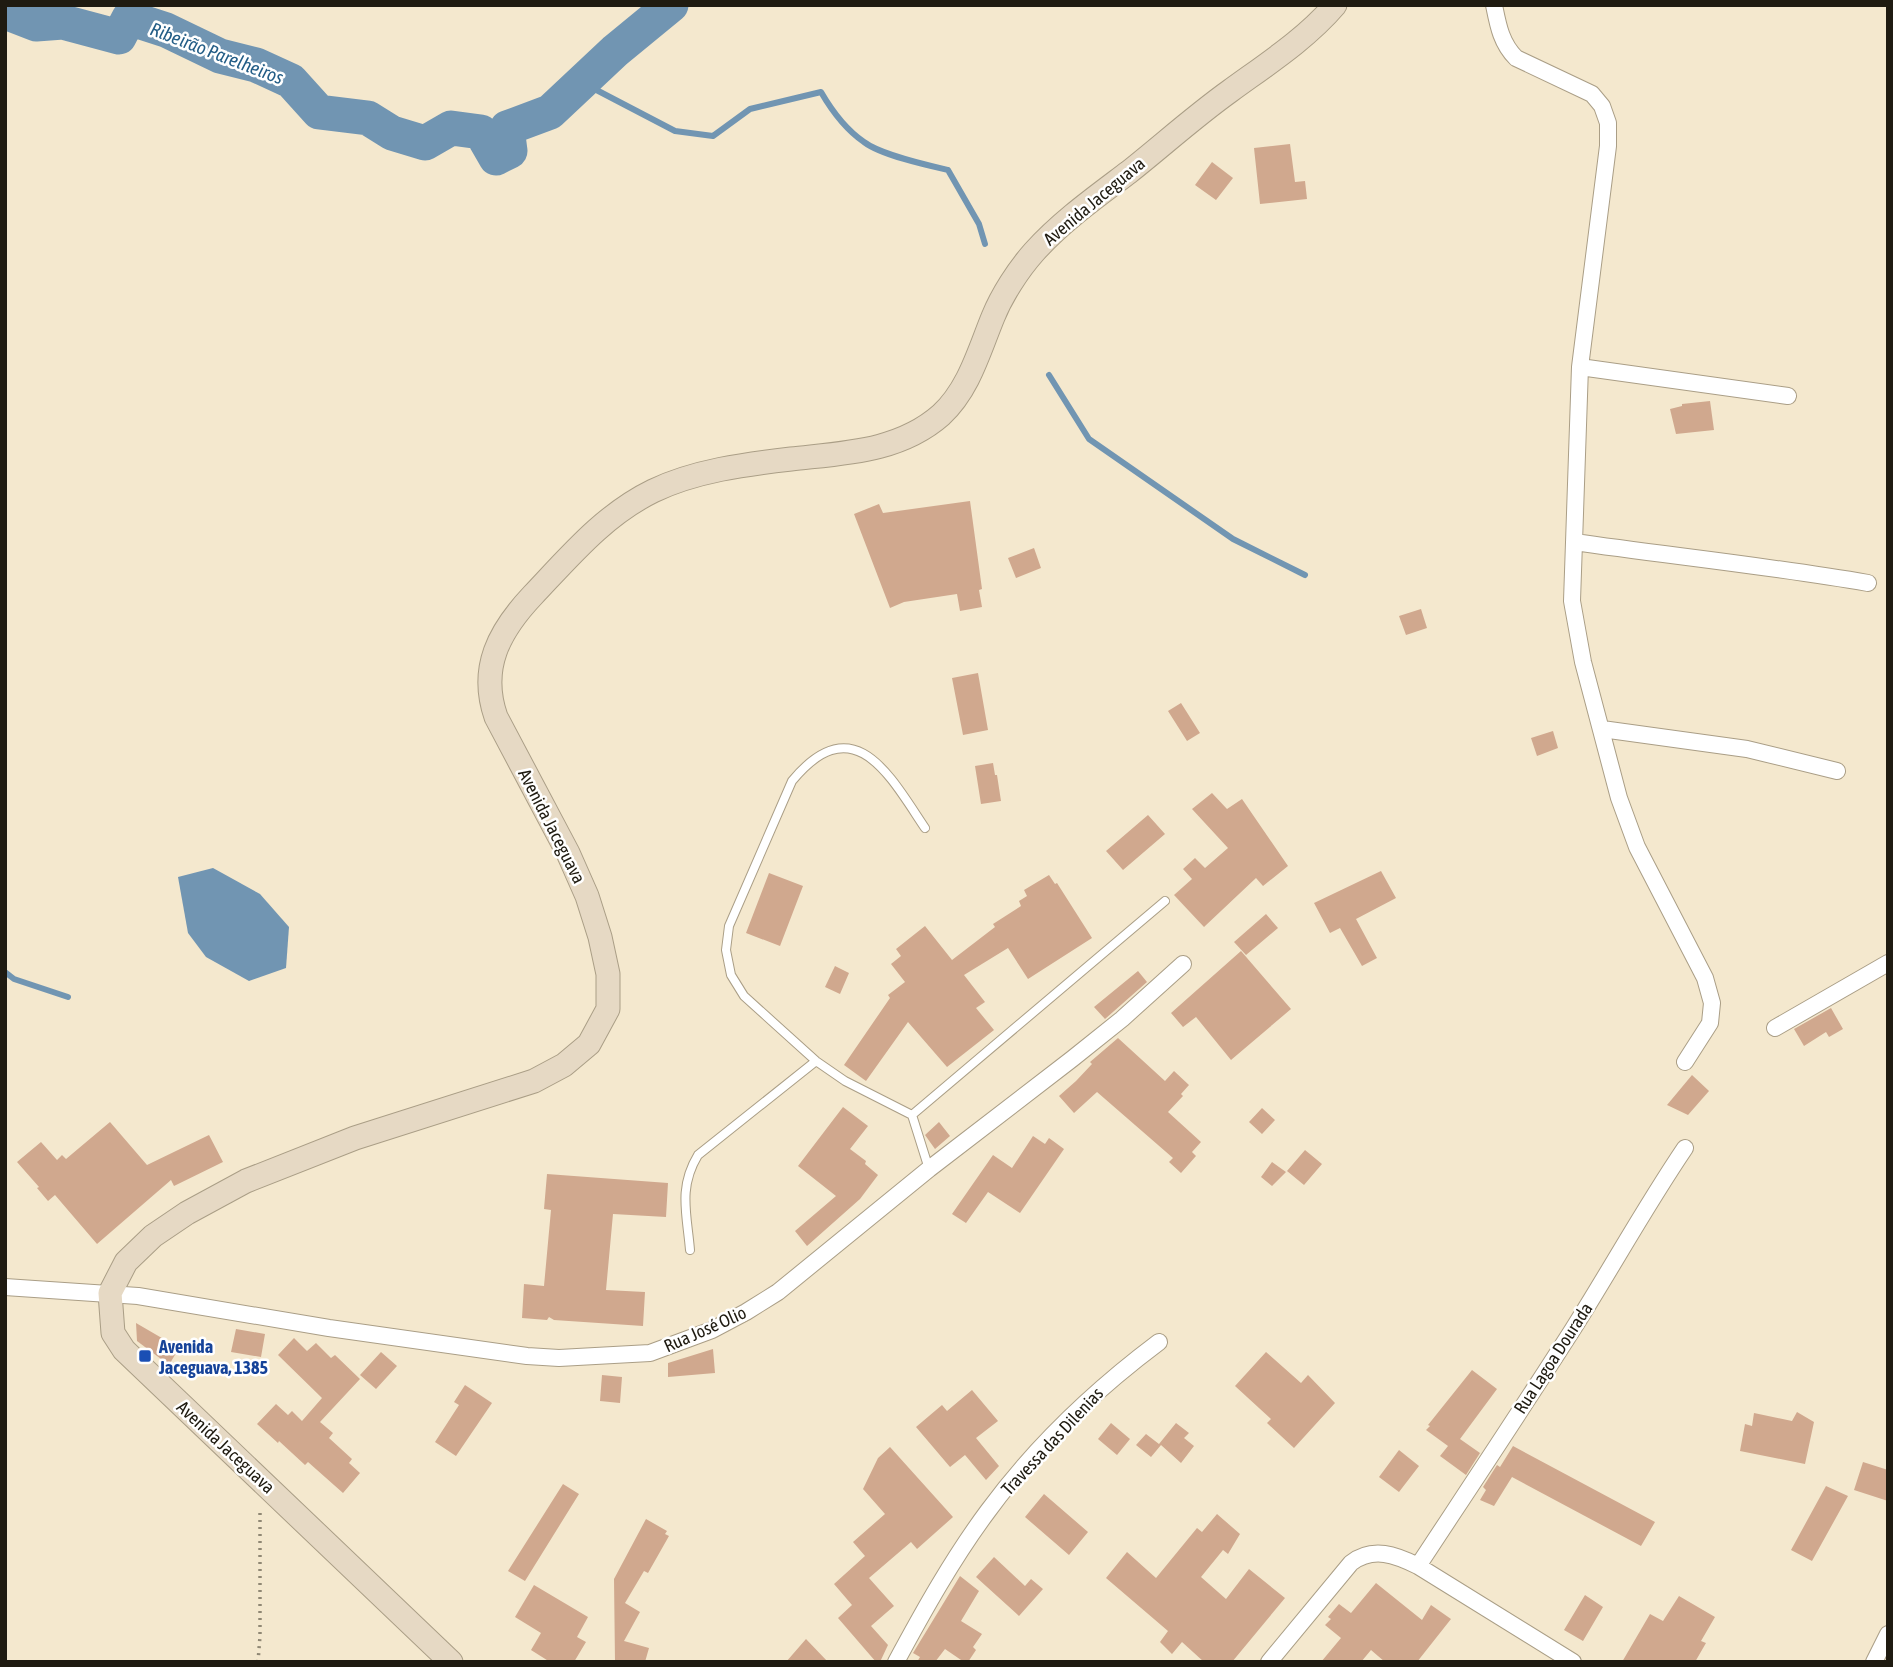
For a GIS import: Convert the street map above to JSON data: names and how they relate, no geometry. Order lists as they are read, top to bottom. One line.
{"streets":{"main road":["Avenida Jaceguava"],"street":["Rua José Olio","Rua Lagoa Dourada","Travessa das Dilenias"]},"crossings":[["Avenida Jaceguava","Rua José Olio"]],"water":["Ribeirão Parelheiros"],"places":{"transit":["Avenida Jaceguava, 1385"]}}
